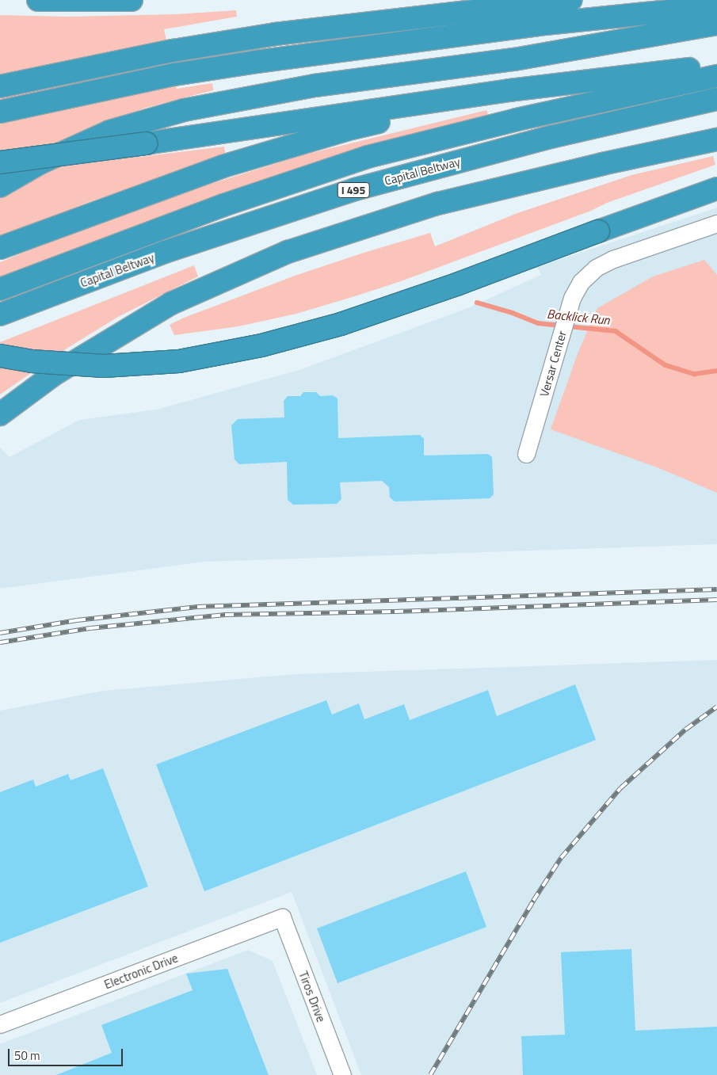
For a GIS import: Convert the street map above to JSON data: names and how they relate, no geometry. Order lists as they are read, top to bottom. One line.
{"streets":{"highway":["Capital Beltway","I 495"],"street":["Versar Center","Electronic Drive","Tiros Drive"]},"crossings":[["Electronic Drive","Tiros Drive"]],"water":["Backlick Run"],"scale_bar":"50 m"}
